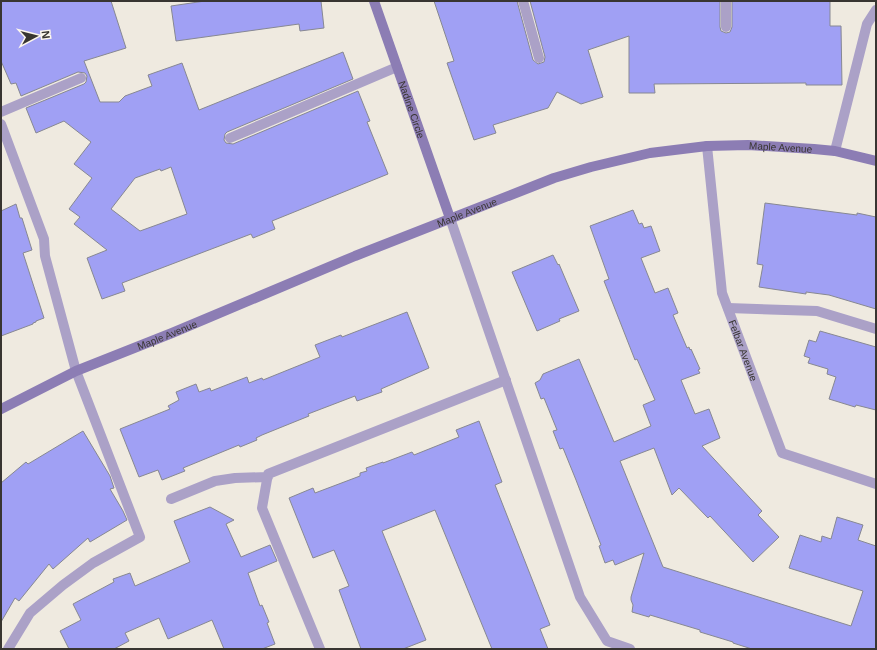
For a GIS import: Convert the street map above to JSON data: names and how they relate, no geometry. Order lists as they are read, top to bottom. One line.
{"streets":{"street":["Nadine Circle","Maple Avenue","Felbar Avenue"]},"crossings":[["Nadine Circle","Maple Avenue"],["Maple Avenue","Felbar Avenue"]],"north":"right"}
